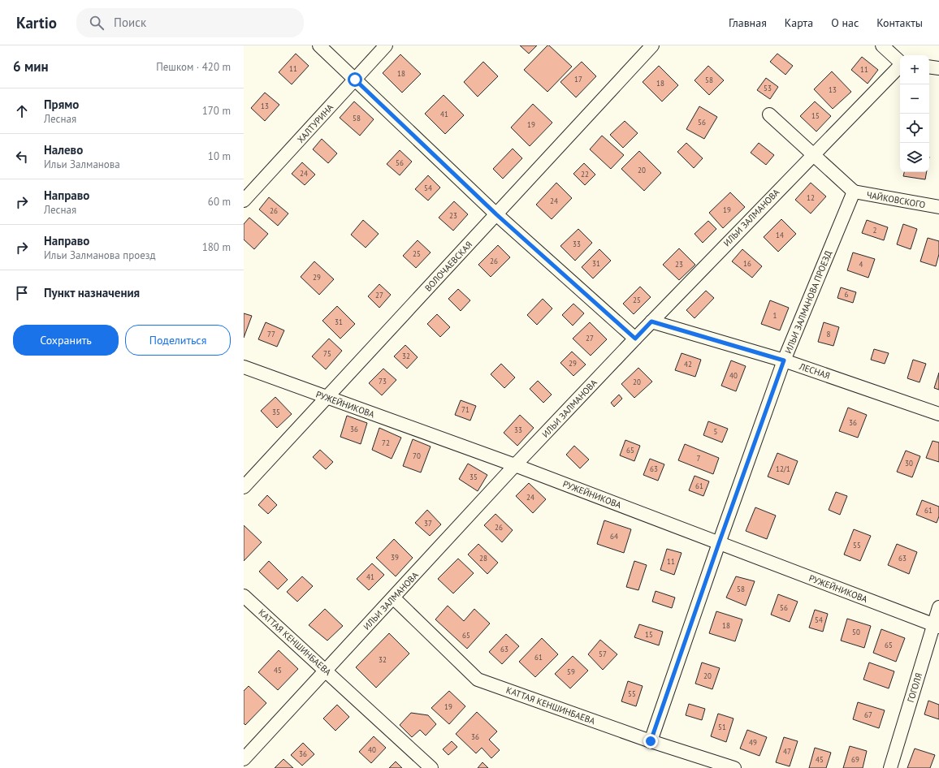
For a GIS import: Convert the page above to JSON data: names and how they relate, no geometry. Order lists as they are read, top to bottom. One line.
{"streets":{"street":["ХАЛТУРИНА","ЧАЙКОВСКОГО","ИЛЬИ ЗАЛМАНОВА","ВОЛОЧАЕВСКАЯ","ИЛЬИ ЗАЛМАНОВА ПРОЕЗД","ЛЕСНАЯ","РУЖЕЙНИКОВА","КАТТАЯ КЕНШИНБАЕВА","ГОГОЛЯ"]},"crossings":[["ЧАЙКОВСКОГО","ИЛЬИ ЗАЛМАНОВА ПРОЕЗД"],["ИЛЬИ ЗАЛМАНОВА","ЛЕСНАЯ"],["ИЛЬИ ЗАЛМАНОВА","РУЖЕЙНИКОВА"],["ИЛЬИ ЗАЛМАНОВА","КАТТАЯ КЕНШИНБАЕВА"],["ВОЛОЧАЕВСКАЯ","РУЖЕЙНИКОВА"],["ИЛЬИ ЗАЛМАНОВА ПРОЕЗД","ЛЕСНАЯ"],["ИЛЬИ ЗАЛМАНОВА ПРОЕЗД","РУЖЕЙНИКОВА"],["ИЛЬИ ЗАЛМАНОВА ПРОЕЗД","КАТТАЯ КЕНШИНБАЕВА"],["РУЖЕЙНИКОВА","ГОГОЛЯ"]],"house_numbers":["11","11","18","17","58","18","53","13","13","41","15","58","56","19","56","20","24","22","54","12","24","19","26","23","2","14","33","25","26","31","16","23","4","29","6","27","25","1","31","77","8","27","75","32","29","42","40","73","20","71","35","36","36","33","5","72","65","70","7","30","63","12/1","35","61","24","61","37","26","64","55","39","28","63","11","41","58","56","54","18","50","15","65","65","63","57","61","32","45","59","20","55","19","67","51","36","49","40","47","36","45","69"],"page":{"header":"Kartio","search":"Поиск","nav":["Главная","Карта","О нас","Контакты"],"heading":["6 мин","Пешком · 420 m"],"map_buttons":["+","−"],"list":[["Прямо","Лесная","170 m"],["Налево","Ильи Залманова","10 m"],["Направо","Лесная","60 m"],["Направо","Ильи Залманова проезд","180 m"],"Пункт назначения"],"buttons":["Сохранить","Поделиться"]}}
